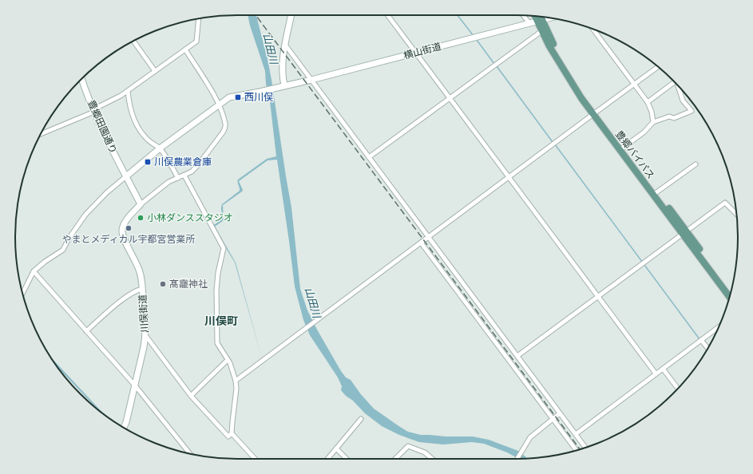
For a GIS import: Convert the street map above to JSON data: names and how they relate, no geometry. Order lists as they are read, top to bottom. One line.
{"streets":{"main road":["横山街道","豊郷田園通り","豊郷バイパス","川俣街道"]},"crossings":[["横山街道","豊郷バイパス"]],"districts":["川俣町"],"water":["山田川"],"places":{"transit":["西川俣","川俣農業倉庫"],"other":["小林ダンススタジオ","やまとメディカル宇都宮営業所","髙靇神社"]}}
